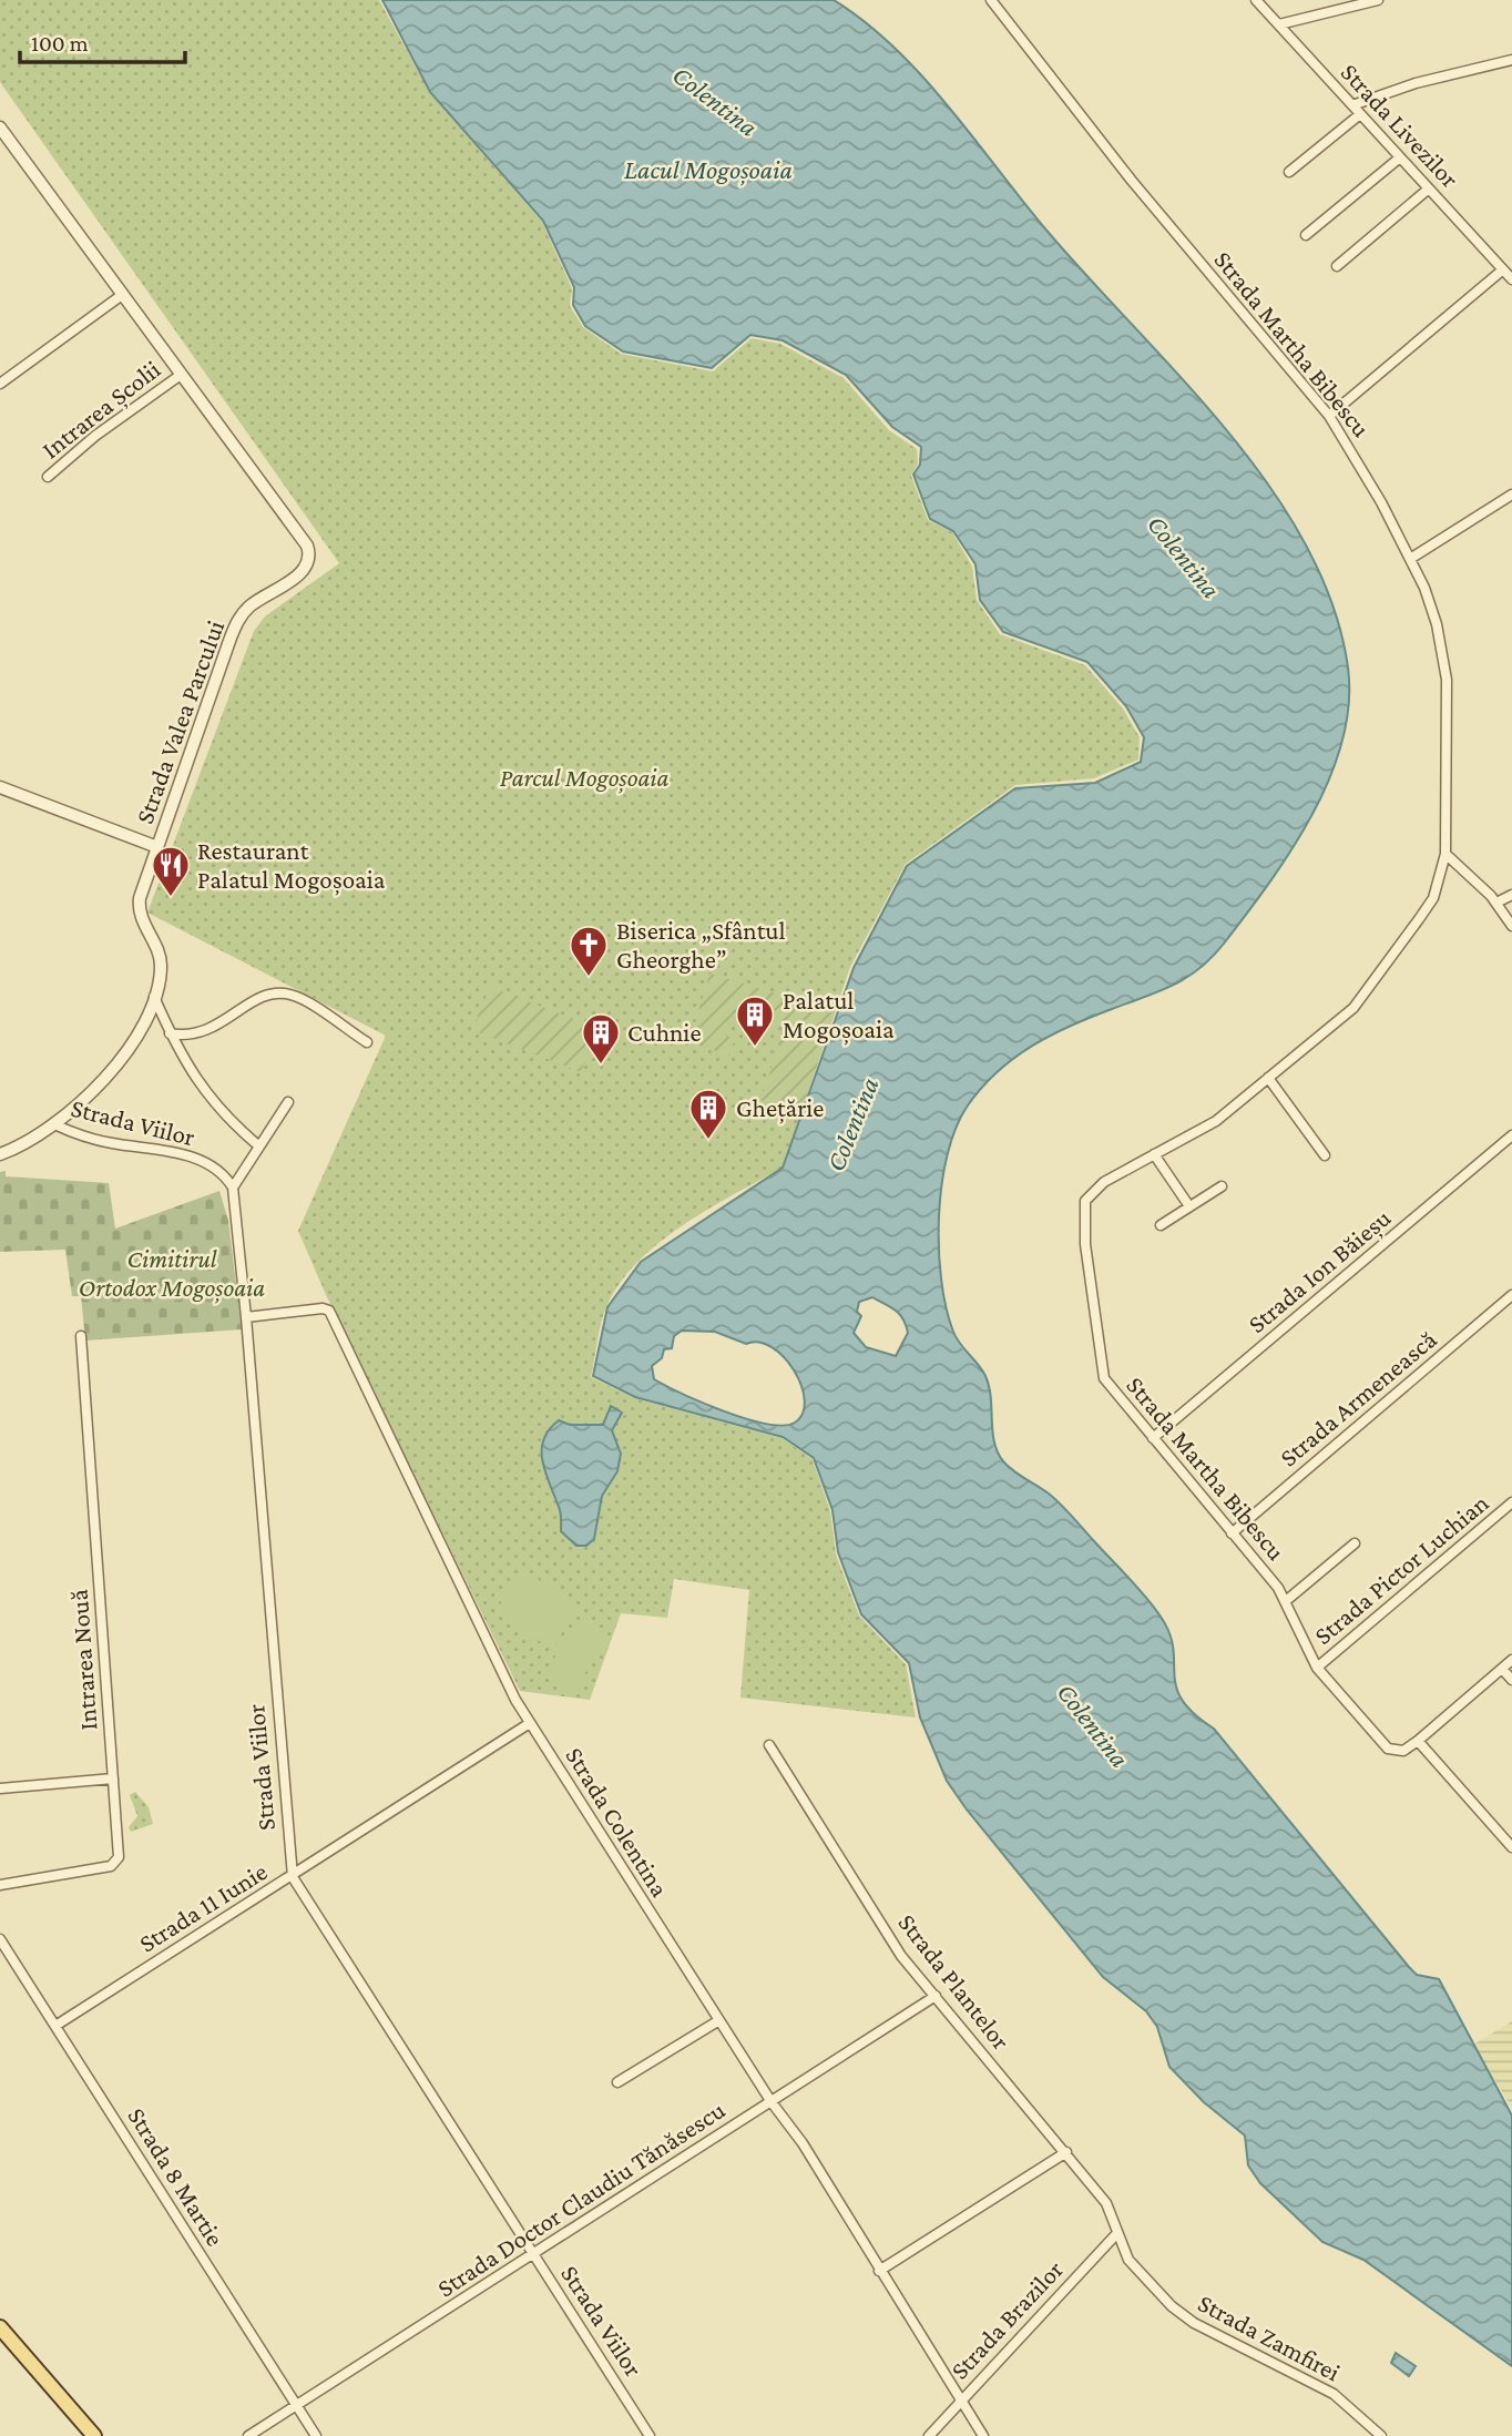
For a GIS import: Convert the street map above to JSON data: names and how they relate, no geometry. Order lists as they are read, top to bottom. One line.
{"streets":{"street":["Strada Livezilor","Strada Martha Bibescu","Intrarea Școlii","Strada Valea Parcului","Strada Viilor","Strada Ion Băieșu","Strada Armenească","Strada Pictor Luchian","Intrarea Nouă","Strada Colentina","Strada 11 Iunie","Strada Plantelor","Strada 8 Martie","Strada Doctor Claudiu Tănăsescu","Strada Brazilor","Strada Zamfirei"]},"crossings":[["Strada Martha Bibescu","Strada Ion Băieșu"],["Strada Martha Bibescu","Strada Armenească"],["Strada Martha Bibescu","Strada Pictor Luchian"],["Intrarea Școlii","Strada Valea Parcului"],["Strada Valea Parcului","Strada Viilor"],["Strada Viilor","Strada Colentina"],["Strada Viilor","Strada 11 Iunie"],["Strada Viilor","Strada Doctor Claudiu Tănăsescu"],["Strada Colentina","Strada 11 Iunie"],["Strada Colentina","Strada Doctor Claudiu Tănăsescu"],["Strada Colentina","Strada Brazilor"],["Strada 11 Iunie","Strada 8 Martie"],["Strada Plantelor","Strada Doctor Claudiu Tănăsescu"],["Strada Plantelor","Strada Brazilor"],["Strada Plantelor","Strada Zamfirei"],["Strada 8 Martie","Strada Doctor Claudiu Tănăsescu"],["Strada Brazilor","Strada Zamfirei"]],"water":["Colentina","Lacul Mogoșoaia"],"parks":["Parcul Mogoșoaia","Cimitirul Ortodox Mogoșoaia"],"places":{"restaurant":["Restaurant Palatul Mogoșoaia"],"church":["Biserica „Sfântul Gheorghe”"],"building":["Palatul Mogoșoaia","Cuhnie","Ghețărie"]},"scale_bar":"100 m"}
